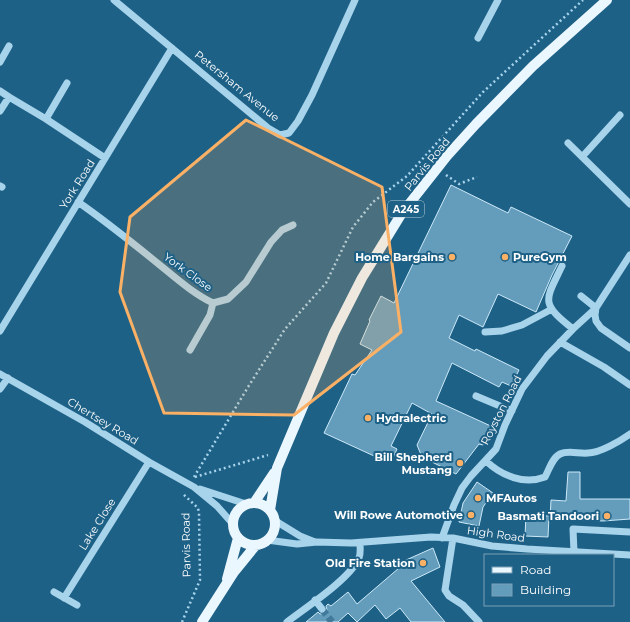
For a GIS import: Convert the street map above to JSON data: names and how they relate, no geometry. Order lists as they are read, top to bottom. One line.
{"streets":{"main road":["Parvis Road","A245"],"street":["Petersham Avenue","York Road","York Close","Royston Road","Chertsey Road","Lake Close","High Road"]},"crossings":[["Petersham Avenue","York Road"],["Parvis Road","Chertsey Road"],["Parvis Road","High Road"],["York Road","York Close"],["Royston Road","High Road"],["Chertsey Road","Lake Close"],["Chertsey Road","High Road"]],"places":["Home Bargains","PureGym","Hydralectric","Bill Shepherd Mustang","MFAutos","Will Rowe Automotive","Basmati Tandoori","Old Fire Station"],"legend":["Road","Building"]}
